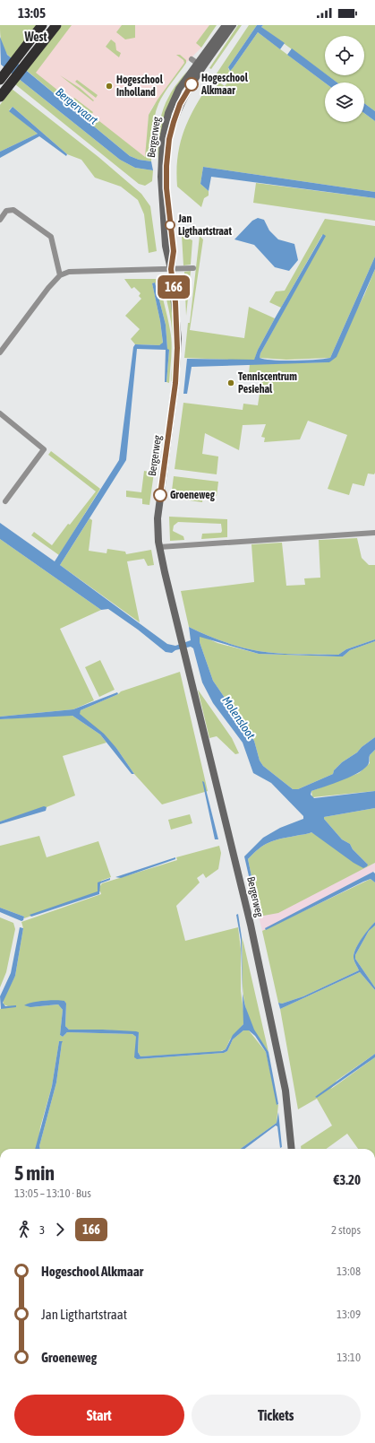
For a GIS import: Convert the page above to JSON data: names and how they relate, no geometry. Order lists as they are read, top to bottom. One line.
{"streets":{"main road":["Bergerweg"]},"districts":["West"],"water":["Bergervaart","Molensloot"],"places":["Hogeschool Alkmaar","Hogeschool Inholland","Jan Ligthartstraat","Tenniscentrum Pesiehal","Groeneweg"],"lines":["bus line 166"],"page":{"status":"13:05","on_map":"166","heading":["5 min","13:05 – 13:10 · Bus","€3.20"],"legs":["3","166","2 stops"],"list":[{"name":"Hogeschool Alkmaar","value":"13:08"},{"name":"Jan Ligthartstraat","value":"13:09"},{"name":"Groeneweg","value":"13:10"}],"buttons":["Start","Tickets"]}}
